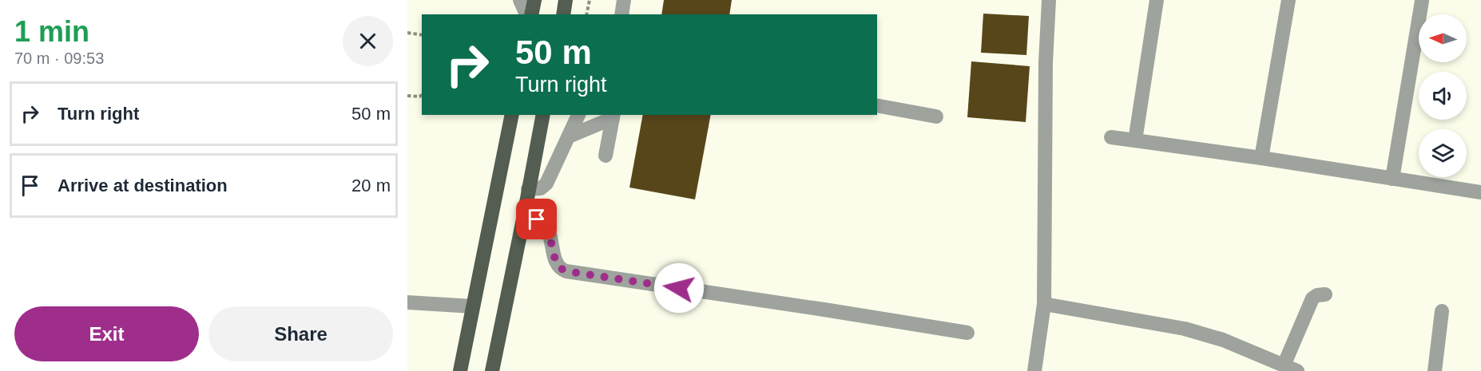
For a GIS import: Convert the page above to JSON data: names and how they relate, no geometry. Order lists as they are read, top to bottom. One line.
{"north":"left","page":{"heading":["1 min","70 m · 09:53"],"turn":["50 m","Turn right"],"list":[{"name":"Turn right","value":"50 m"},{"name":"Arrive at destination","value":"20 m"}],"buttons":["Exit","Share"]}}
